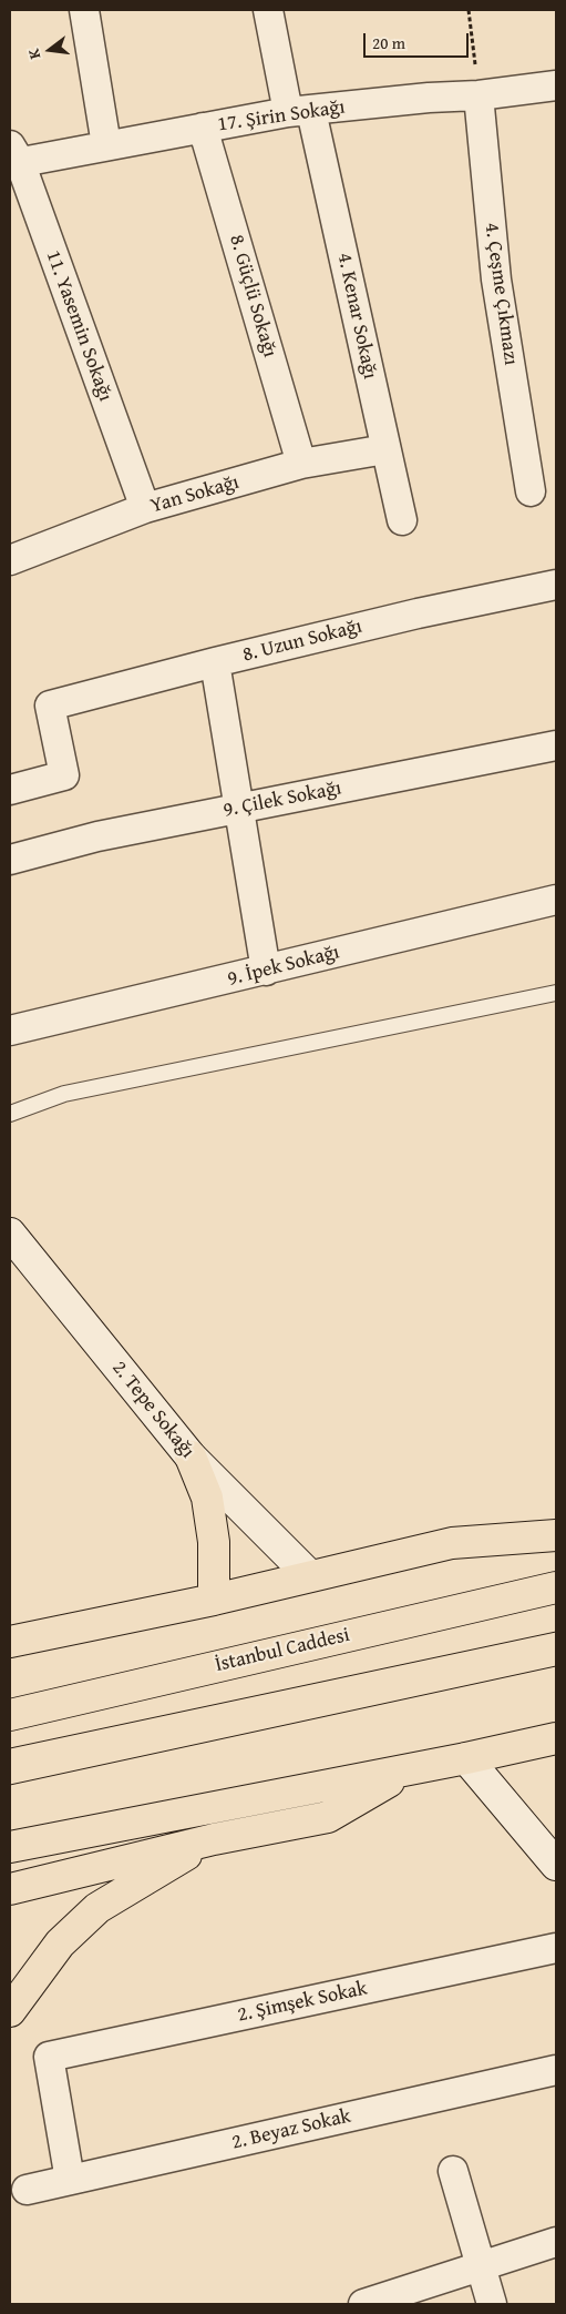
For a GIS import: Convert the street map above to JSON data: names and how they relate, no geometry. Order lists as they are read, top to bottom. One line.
{"streets":{"highway":["İstanbul Caddesi"],"main road":["2. Tepe Sokağı"],"street":["17. Şirin Sokağı","4. Çeşme Çıkmazı","8. Güçlü Sokağı","4. Kenar Sokağı","11. Yasemin Sokağı","Yan Sokağı","8. Uzun Sokağı","9. Çilek Sokağı","9. İpek Sokağı","2. Şimşek Sokak","2. Beyaz Sokak"]},"crossings":[["17. Şirin Sokağı","4. Çeşme Çıkmazı"],["17. Şirin Sokağı","8. Güçlü Sokağı"],["17. Şirin Sokağı","4. Kenar Sokağı"],["17. Şirin Sokağı","11. Yasemin Sokağı"],["8. Güçlü Sokağı","Yan Sokağı"],["4. Kenar Sokağı","Yan Sokağı"],["11. Yasemin Sokağı","Yan Sokağı"],["2. Şimşek Sokak","2. Beyaz Sokak"]],"scale_bar":"20 m","north":"left"}
